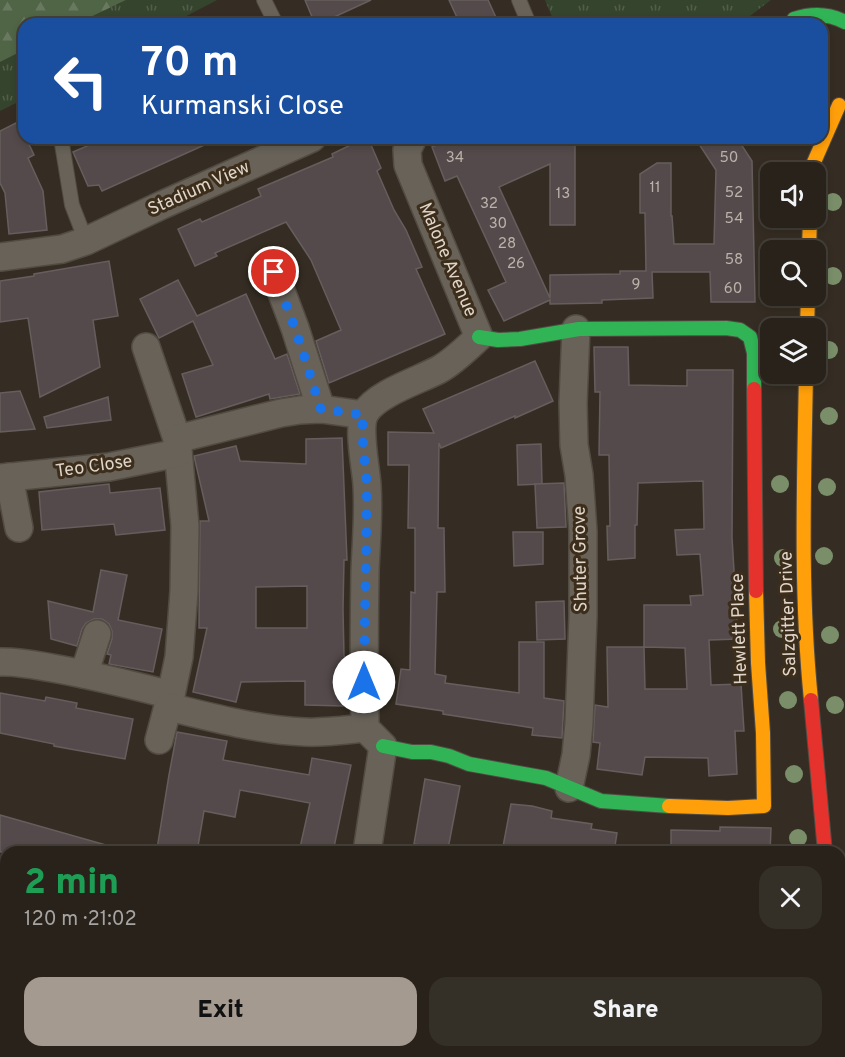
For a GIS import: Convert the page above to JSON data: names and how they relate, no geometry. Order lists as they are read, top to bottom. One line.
{"streets":{"street":["Stadium View","Malone Avenue","Teo Close","Shuter Grove","Salzgitter Drive","Hewlett Place"]},"crossings":[["Malone Avenue","Teo Close"],["Malone Avenue","Hewlett Place"],["Shuter Grove","Hewlett Place"]],"house_numbers":["34","50","11","52","13","32","54","30","28","58","26","9","60"],"page":{"turn":["70 m","Kurmanski Close"],"heading":["2 min","120 m · 21:02"],"buttons":["Exit","Share"]}}
